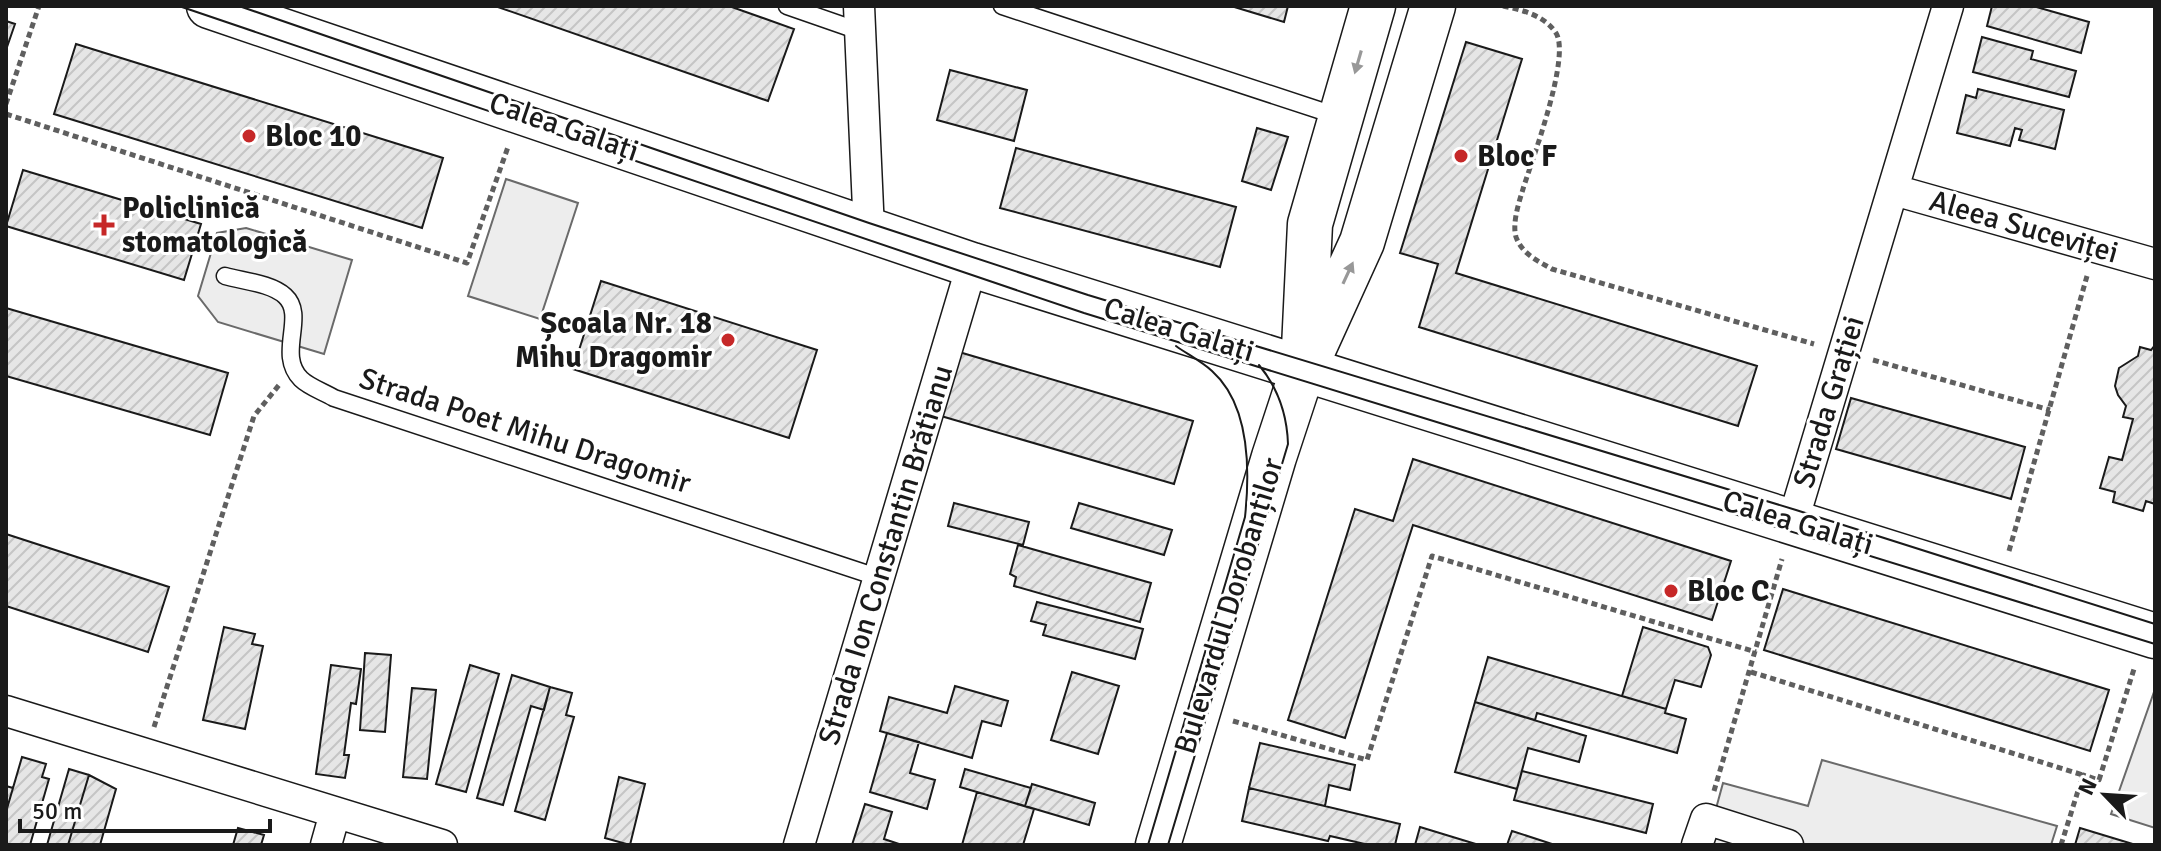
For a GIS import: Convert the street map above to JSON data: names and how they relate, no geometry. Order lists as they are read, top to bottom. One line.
{"streets":{"main road":["Calea Galați","Bulevardul Dorobanților"],"street":["Aleea Suceviței","Strada Grației","Strada Ion Constantin Brătianu"],"lane":["Strada Poet Mihu Dragomir"]},"crossings":[["Calea Galați","Strada Grației"],["Calea Galați","Strada Ion Constantin Brătianu"],["Calea Galați","Bulevardul Dorobanților"],["Aleea Suceviței","Strada Grației"],["Strada Poet Mihu Dragomir","Strada Ion Constantin Brătianu"]],"places":{"other":["Bloc 10","Bloc F","Școala Nr. 18 Mihu Dragomir","Bloc C"],"health":["Policlinică stomatologică"]},"scale_bar":"50 m","north":"top left"}
